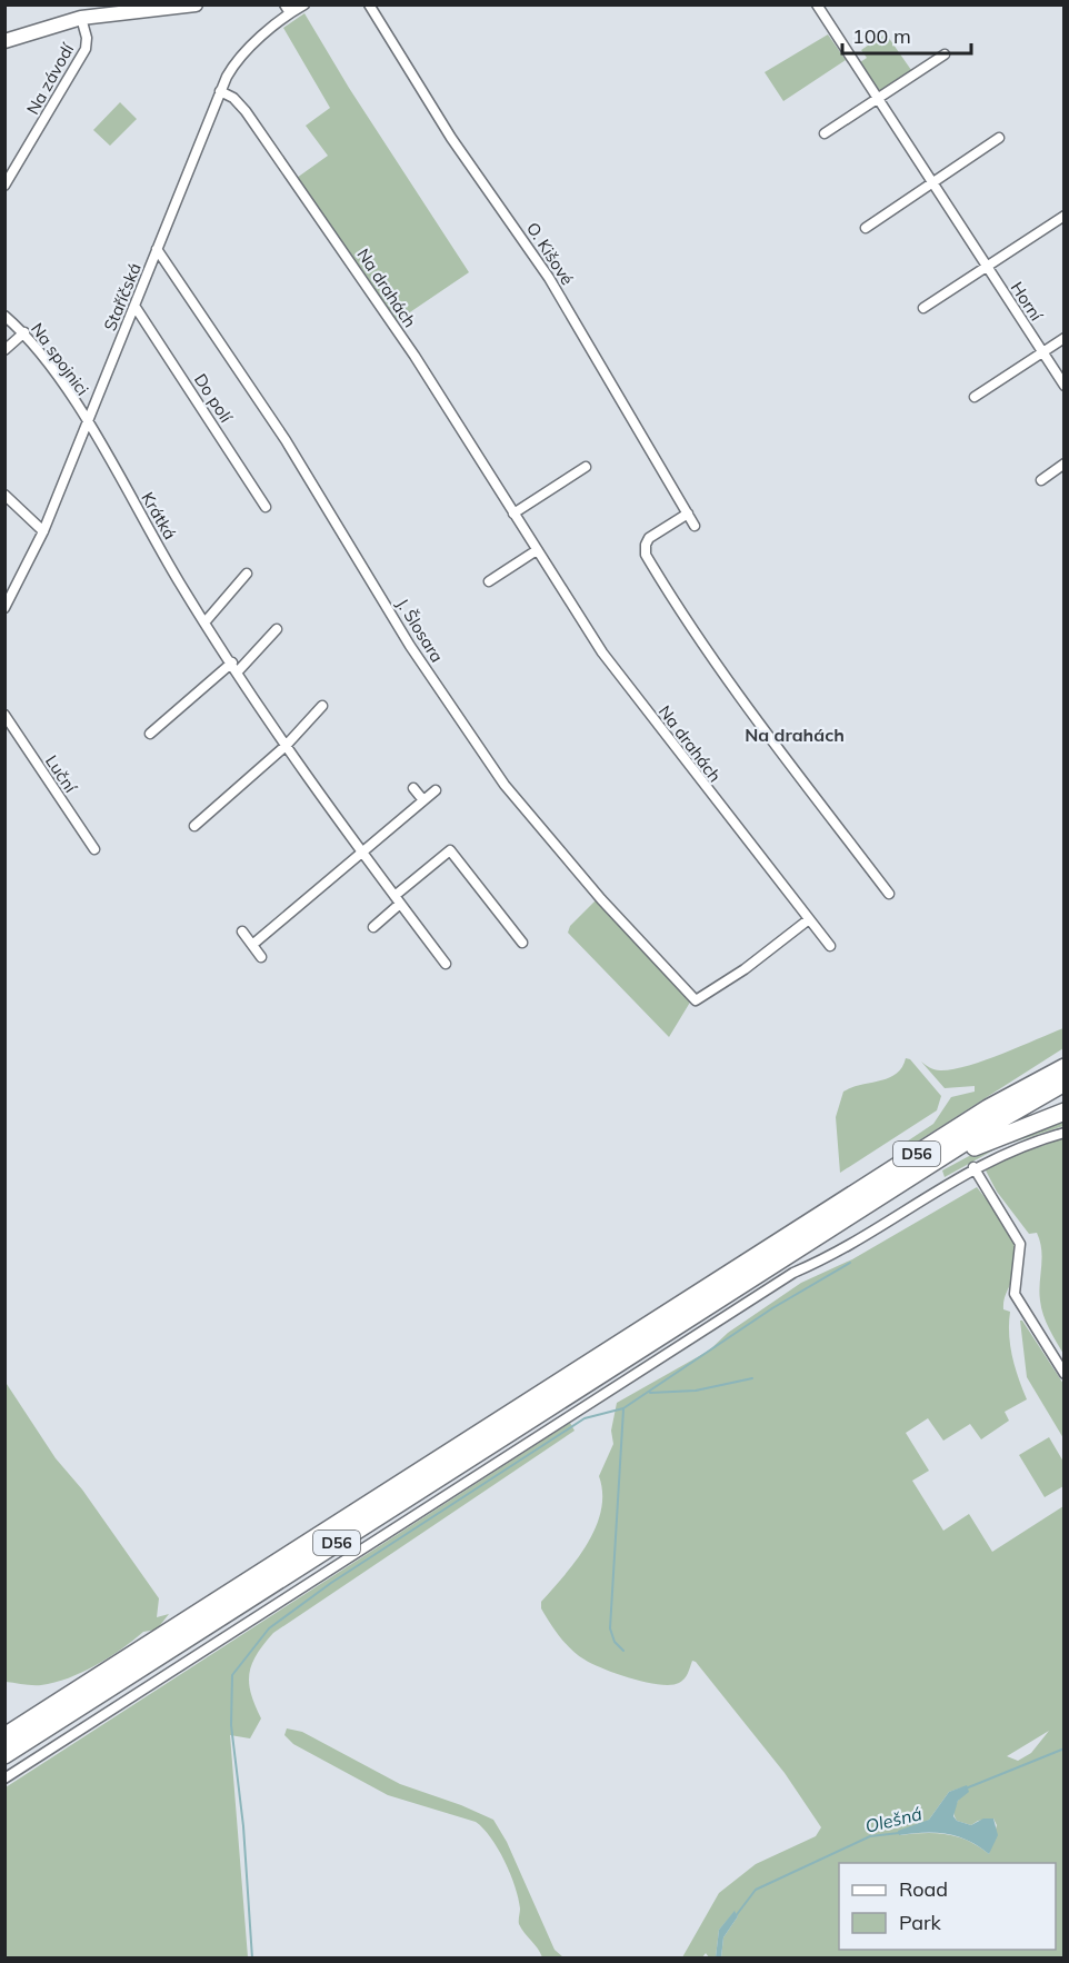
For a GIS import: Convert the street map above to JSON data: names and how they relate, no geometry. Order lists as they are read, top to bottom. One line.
{"streets":{"highway":["D56"],"street":["Na závodí","O. Kišové","Na drahách","Staříčská","Horní","Na spojnici","Do polí","Krátká","J. Šlosara","Luční"]},"crossings":[["Na drahách","Staříčská"],["Na drahách","J. Šlosara"],["Staříčská","Na spojnici"],["Staříčská","Do polí"],["Staříčská","Krátká"],["Staříčská","J. Šlosara"],["Na spojnici","Krátká"]],"districts":["Na drahách"],"water":["Olešná"],"legend":["Road","Park"],"scale_bar":"100 m"}
